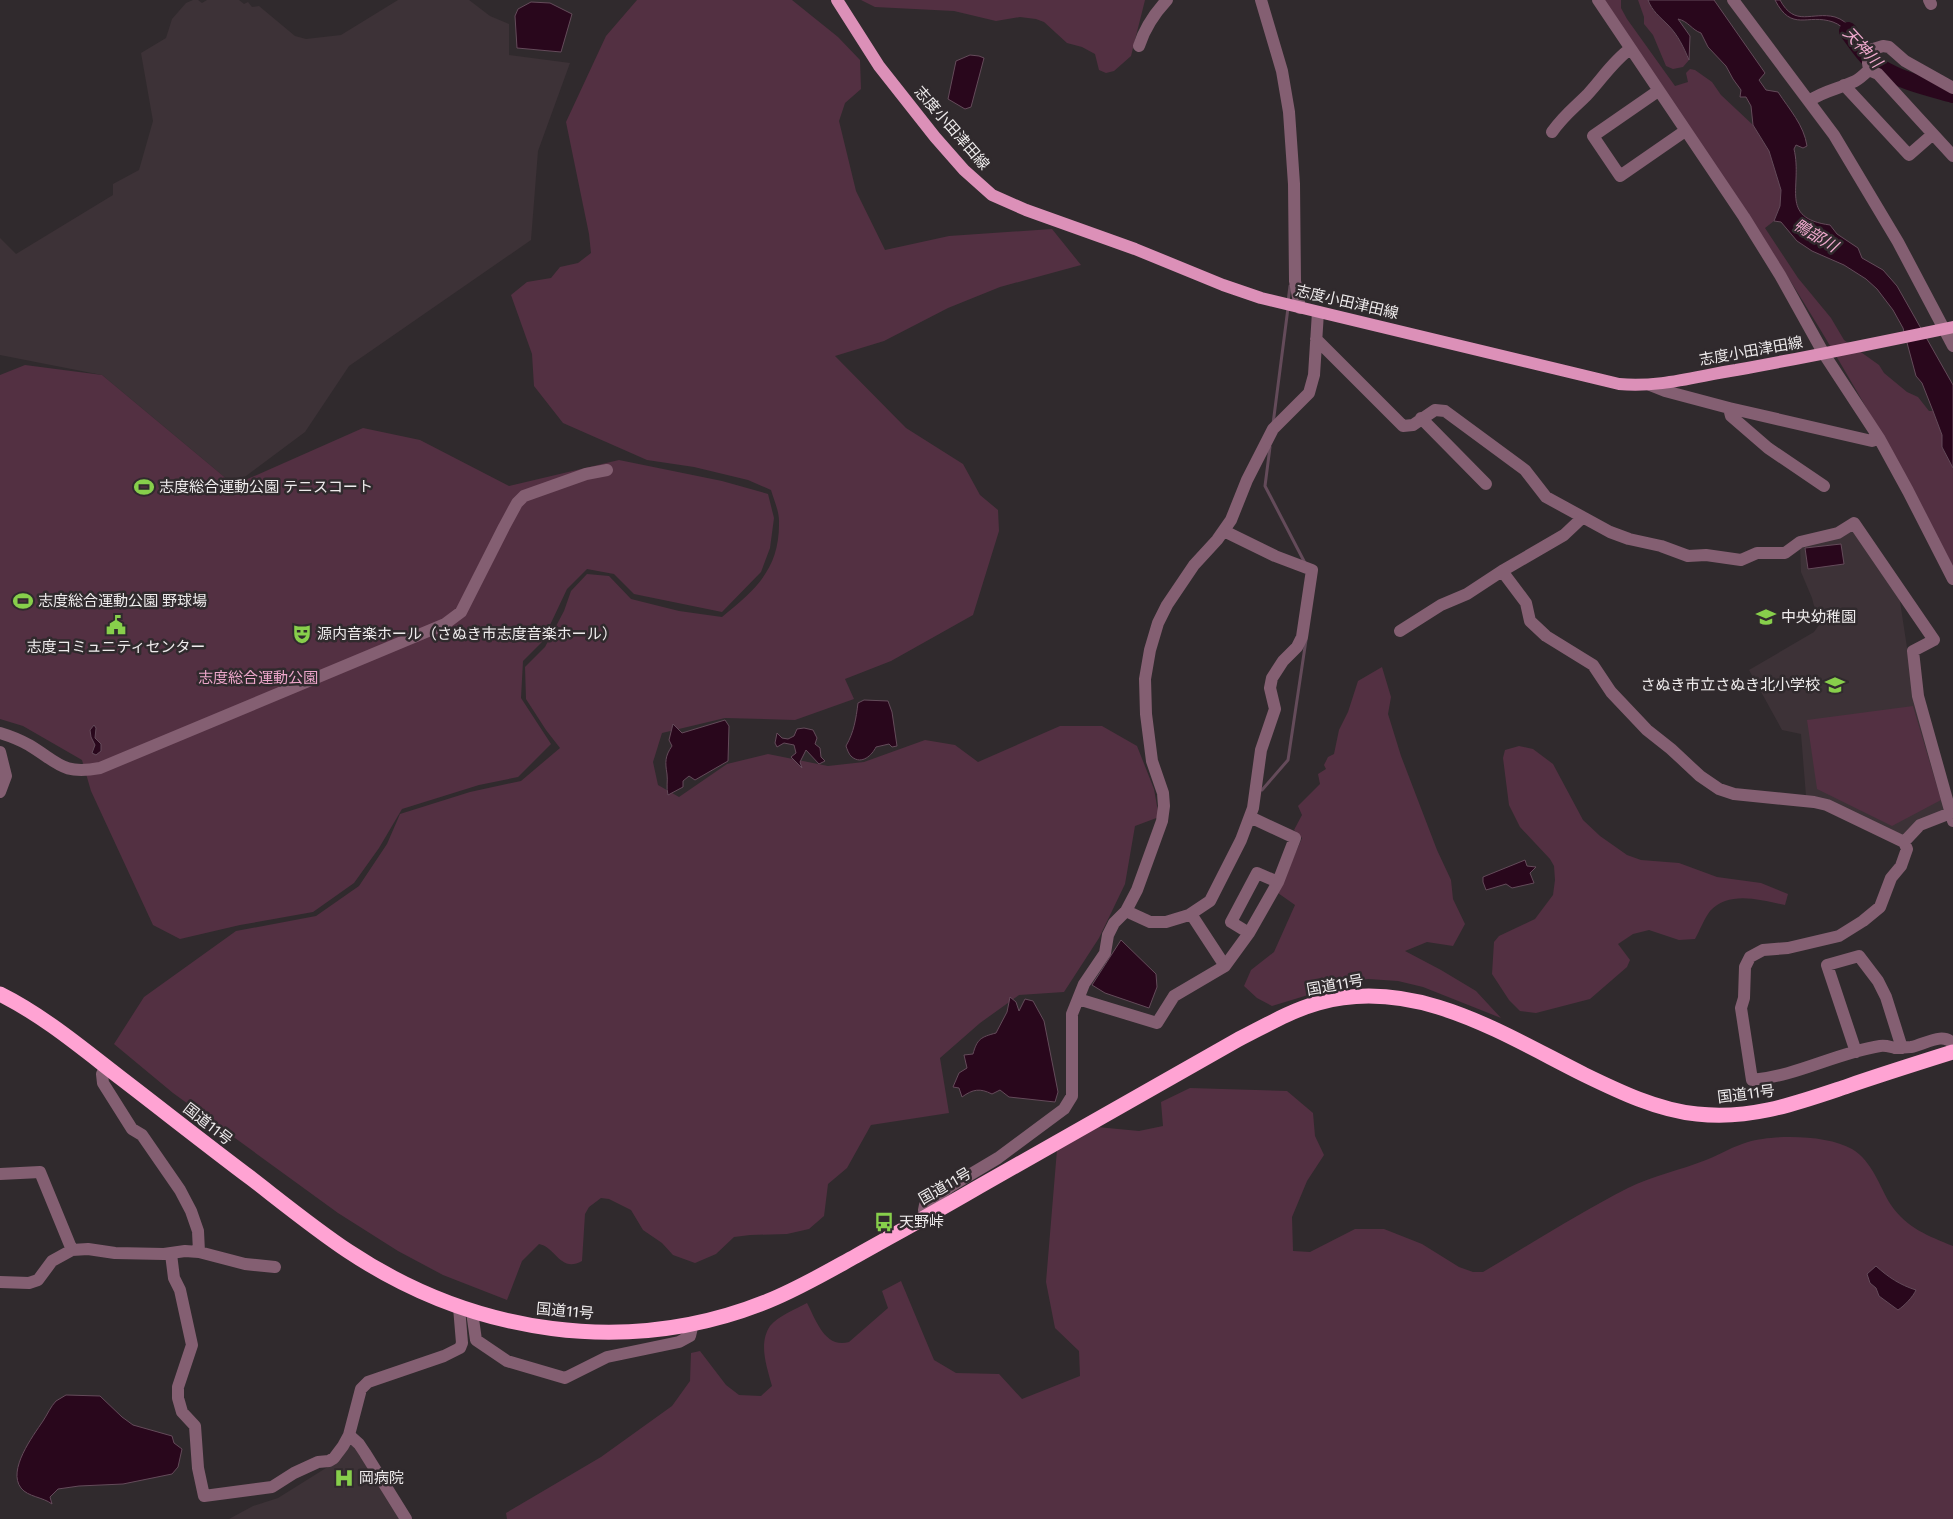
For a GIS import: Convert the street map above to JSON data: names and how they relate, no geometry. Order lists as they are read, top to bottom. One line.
{"streets":{"highway":["国道11号"],"main road":["志度小田津田線"]},"water":["天神川","鴨部川"],"parks":["志度総合運動公園"],"places":{"sports":["志度総合運動公園 テニスコート","志度総合運動公園 野球場"],"school or university":["中央幼稚園","さぬき市立さぬき北小学校"],"public building":["志度コミュニティセンター"],"theatre":["源内音楽ホール（さぬき市志度音楽ホール）"],"bus stop":["天野峠"],"hospital":["岡病院"]}}
